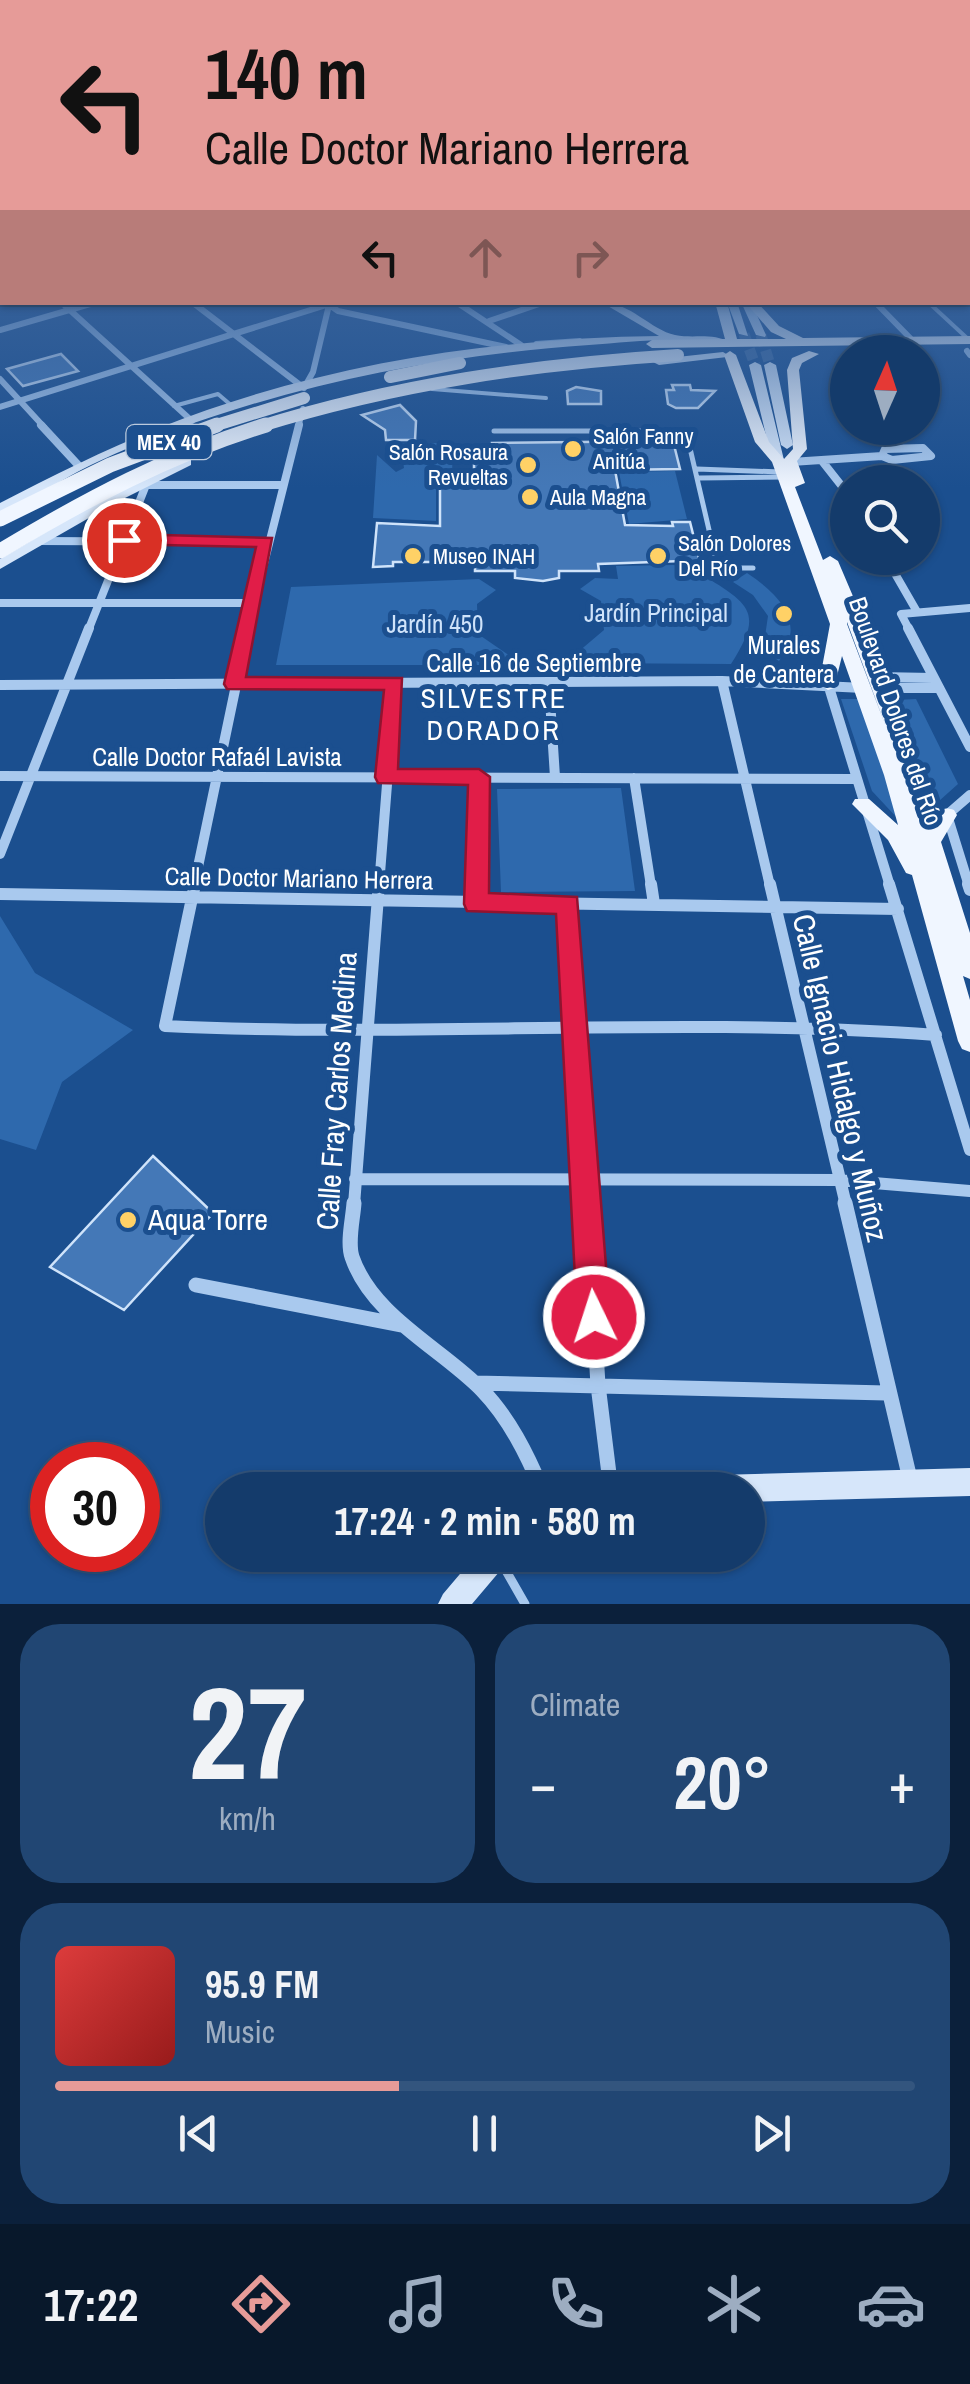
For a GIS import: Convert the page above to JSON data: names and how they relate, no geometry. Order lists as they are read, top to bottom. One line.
{"streets":{"main road":["MEX 40","Boulevard Dolores del Río"],"street":["Calle 16 de Septiembre","Calle Doctor Rafaél Lavista","Calle Doctor Mariano Herrera","Calle Ignacio Hidalgo y Muñoz","Calle Fray Carlos Medina"]},"crossings":[["Calle 16 de Septiembre","Boulevard Dolores del Río"],["Calle 16 de Septiembre","Calle Ignacio Hidalgo y Muñoz"],["Calle 16 de Septiembre","Calle Fray Carlos Medina"],["Calle Doctor Rafaél Lavista","Calle Ignacio Hidalgo y Muñoz"],["Calle Doctor Rafaél Lavista","Calle Fray Carlos Medina"],["Calle Doctor Mariano Herrera","Calle Ignacio Hidalgo y Muñoz"],["Calle Doctor Mariano Herrera","Calle Fray Carlos Medina"]],"districts":["SILVESTRE DORADOR"],"parks":["Jardín Principal","Jardín 450"],"places":["Salón Fanny Anitúa","Salón Rosaura Revueltas","Aula Magna","Museo INAH","Salón Dolores Del Río","Murales de Cantera","Aqua Torre"],"north":"top","page":{"turn":["140 m","Calle Doctor Mariano Herrera"],"limit":"30","trip":"17:24 · 2 min · 580 m","tile":[["27","km/h"],"Climate"],"heat":["−","20°","+"],"song":["95.9 FM","Music"],"tabs":"17:22"}}
